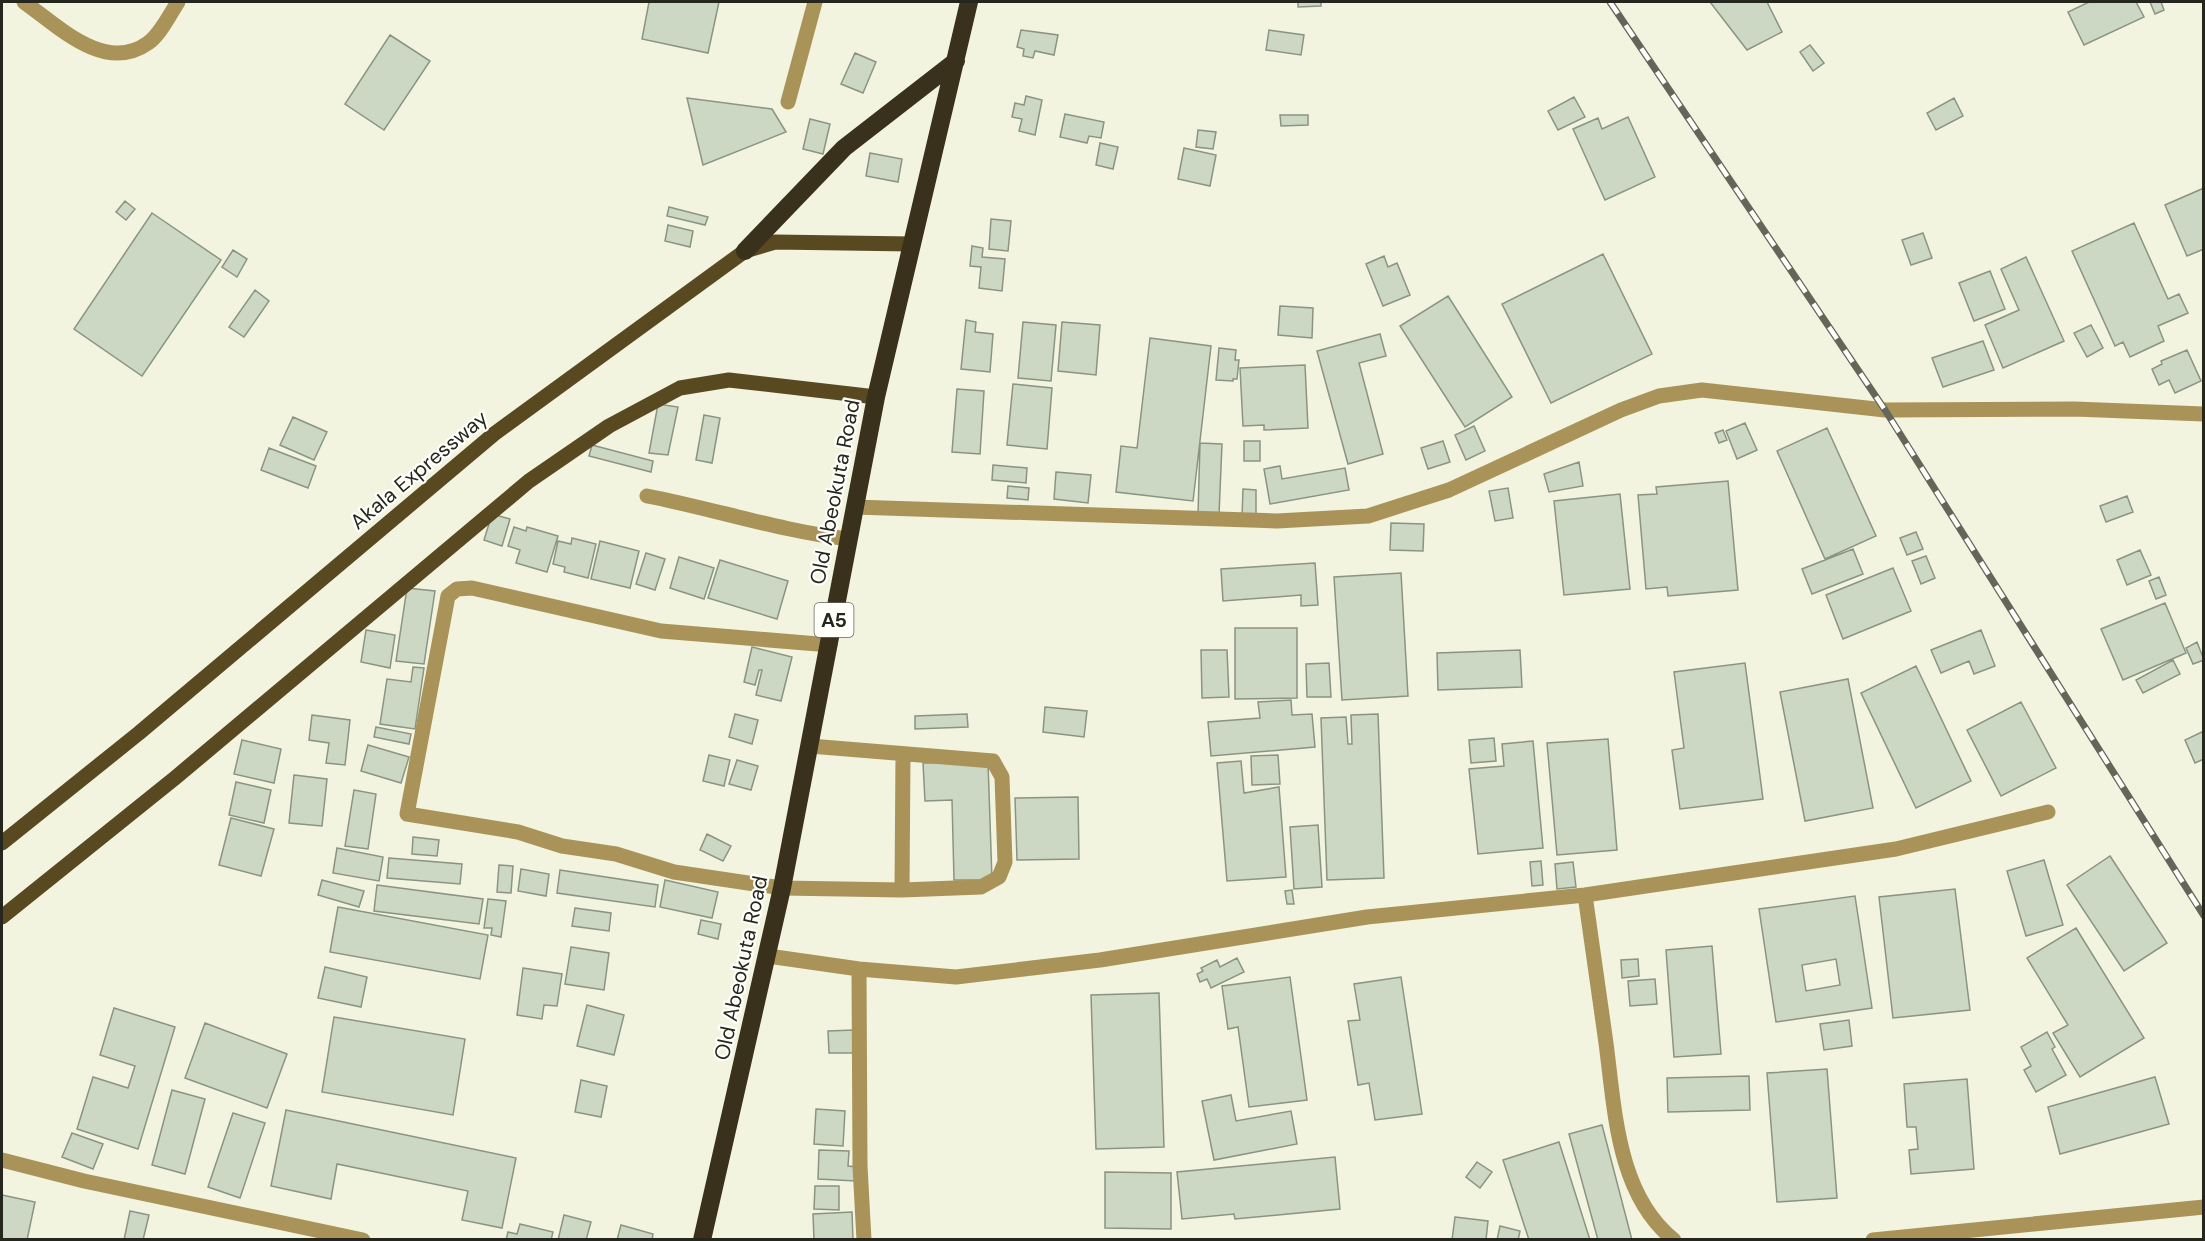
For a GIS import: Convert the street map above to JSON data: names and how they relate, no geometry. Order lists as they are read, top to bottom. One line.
{"streets":{"highway":["Old Abeokuta Road","A5"],"main road":["Akala Expressway"]},"crossings":[["Akala Expressway","Old Abeokuta Road"]]}
